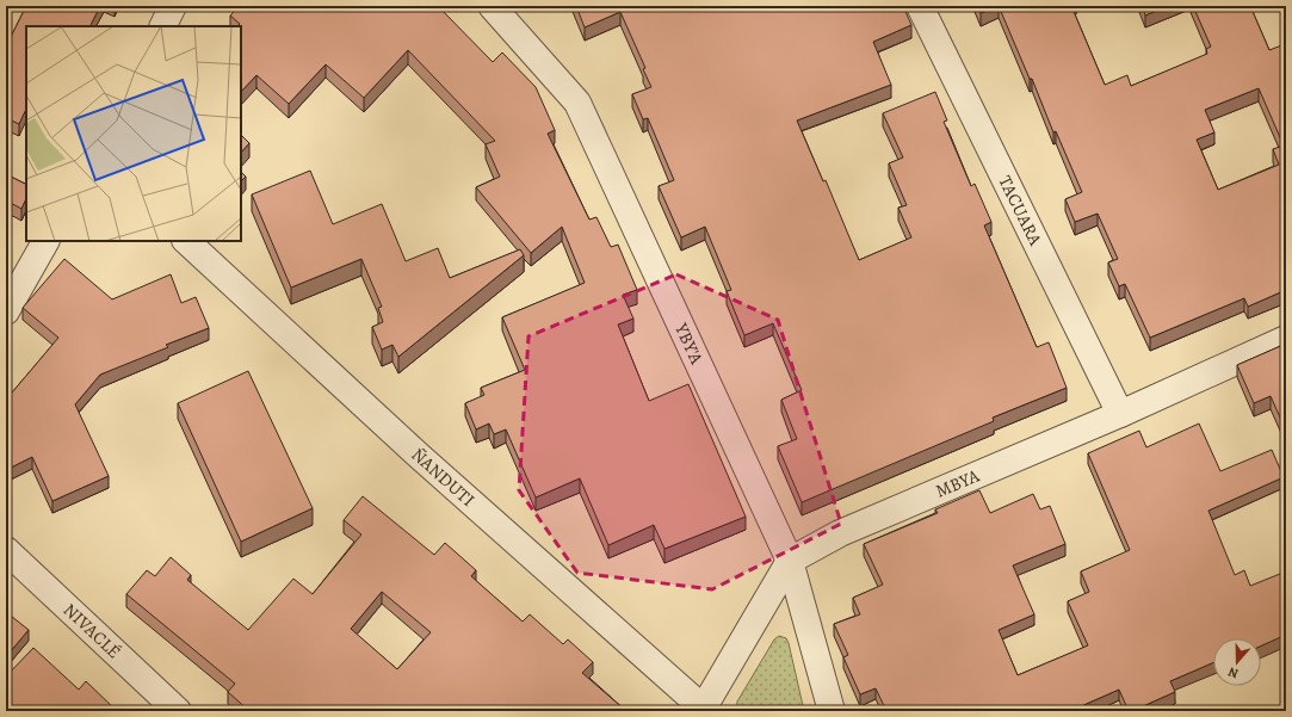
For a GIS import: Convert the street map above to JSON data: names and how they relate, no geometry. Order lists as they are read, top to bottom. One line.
{"streets":{"street":["TACUARA","YBY'A","ÑANDUTI","MBYA","NIVACLÉ"]},"crossings":[["TACUARA","MBYA"],["YBY'A","MBYA"]],"north":"bottom"}
